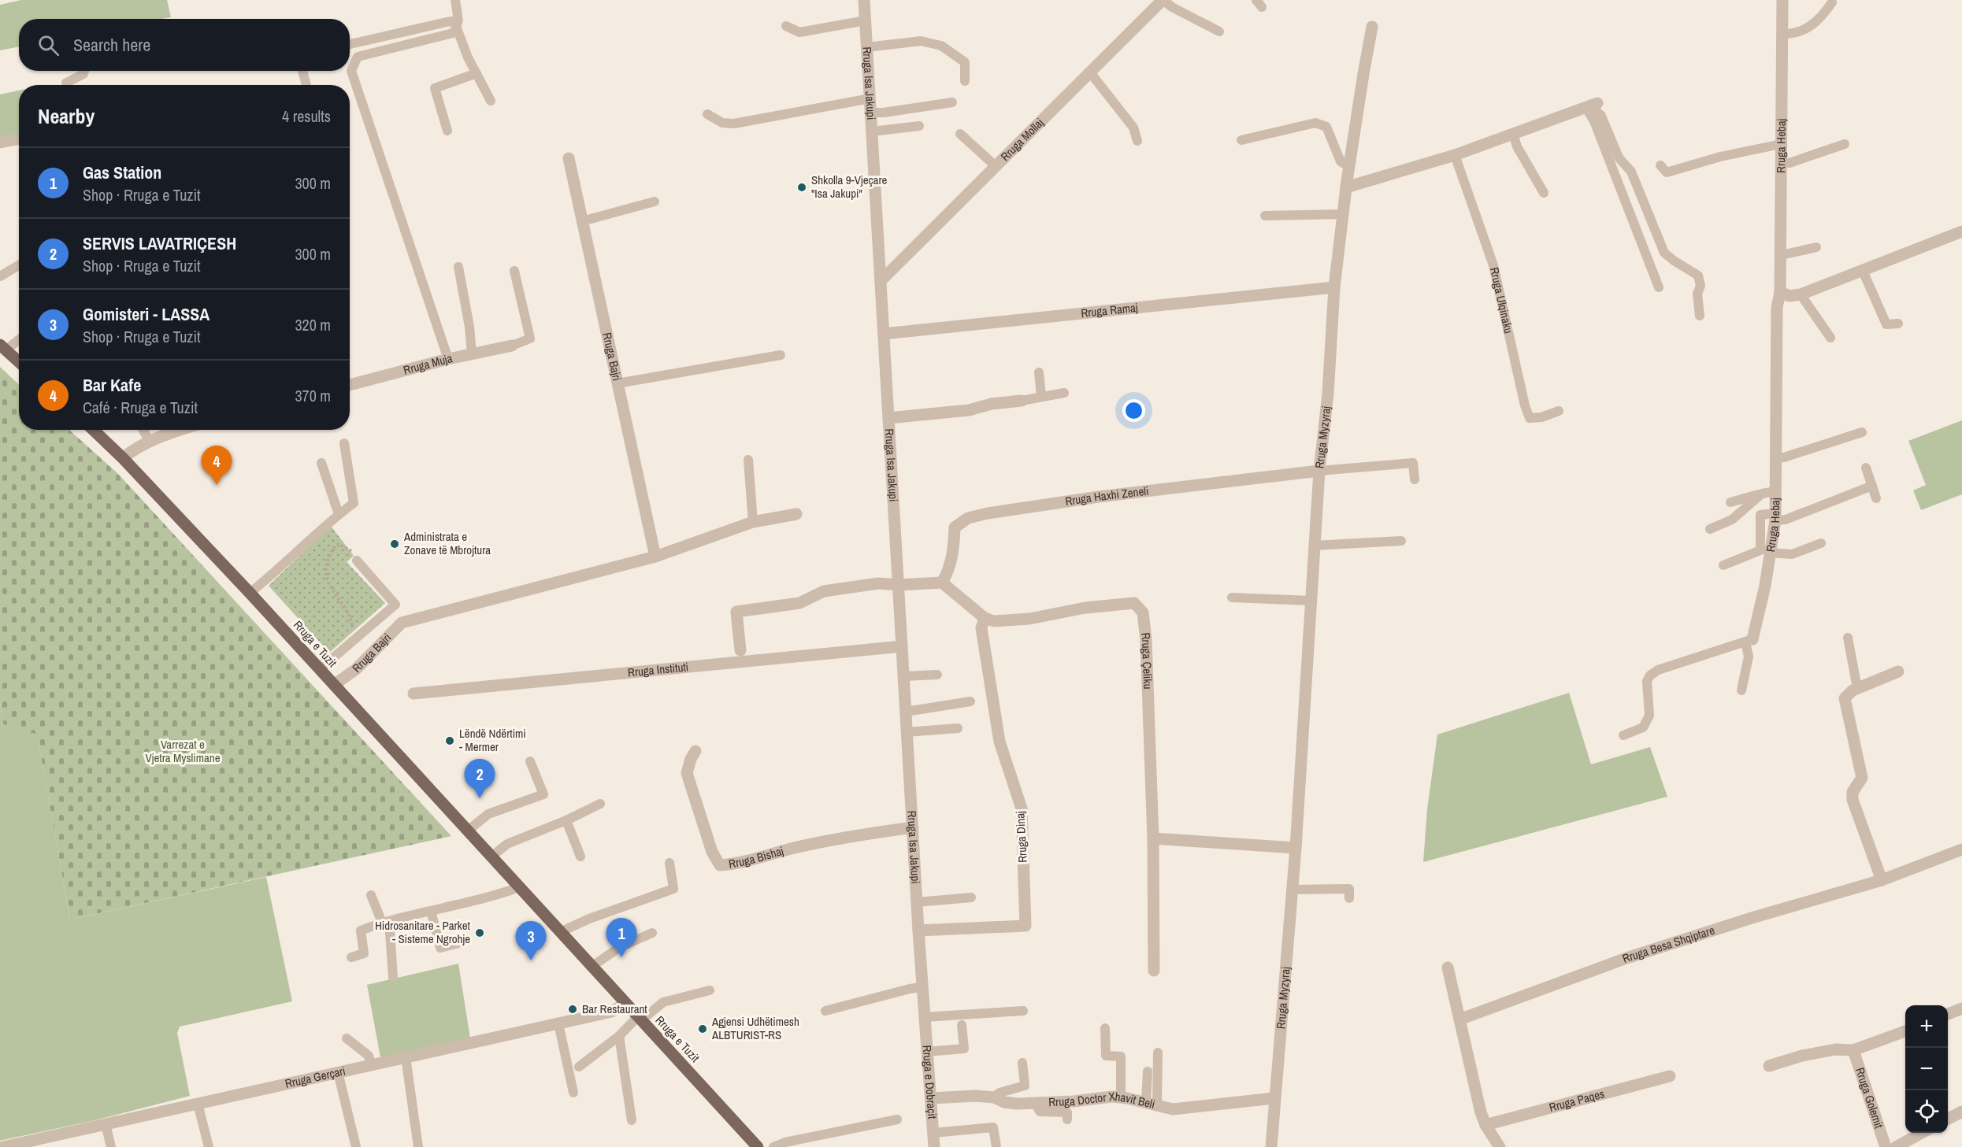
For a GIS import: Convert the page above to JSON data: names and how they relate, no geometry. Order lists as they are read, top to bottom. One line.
{"streets":{"main road":["Rruga e Tuzit"],"street":["Rruga Isa Jakupi","Rruga Mollaj","Rruga Hebaj","Rruga Ramaj","Rruga Bajri","Rruga Muja","Rruga Myzyraj","Rruga Haxhi Zeneli","Rruga Çeliku","Rruga Instituti","Rruga Dinaj","Rruga Bishaj","Rruga Besa Shqiptare","Rruga Gerçari","Rruga e Dobraçit","Rruga Golemit","Rruga Paqes","Rruga Doctor Xhavit Beli"],"lane":["Rruga Ulqinaku"]},"crossings":[["Rruga Isa Jakupi","Rruga Mollaj"],["Rruga Isa Jakupi","Rruga Ramaj"],["Rruga Isa Jakupi","Rruga Instituti"],["Rruga Isa Jakupi","Rruga Dinaj"],["Rruga Isa Jakupi","Rruga Bishaj"],["Rruga Isa Jakupi","Rruga e Dobraçit"],["Rruga Ramaj","Rruga Myzyraj"],["Rruga Bajri","Rruga e Tuzit"],["Rruga Myzyraj","Rruga Haxhi Zeneli"],["Rruga Myzyraj","Rruga Doctor Xhavit Beli"],["Rruga e Tuzit","Rruga Gerçari"],["Rruga Çeliku","Rruga Dinaj"],["Rruga Dinaj","Rruga e Dobraçit"],["Rruga e Dobraçit","Rruga Doctor Xhavit Beli"]],"parks":["Varrezat e Vjetra Myslimane"],"places":["Shkolla 9-Vjeçare \"Isa Jakupi\"","Administrata e Zonave të Mbrojtura","Lëndë Ndërtimi - Mermer","Hidrosanitare - Parket - Sisteme Ngrohje","Bar Restaurant","Agjensi Udhëtimesh ALBTURIST-RS"],"page":{"search":"Search here","heading":["Nearby","4 results"],"list":[{"mark":"1","name":"Gas Station","note":"Shop · Rruga e Tuzit","value":"300 m"},{"mark":"2","name":"SERVIS LAVATRIÇESH","note":"Shop · Rruga e Tuzit","value":"300 m"},{"mark":"3","name":"Gomisteri - LASSA","note":"Shop · Rruga e Tuzit","value":"320 m"},{"mark":"4","name":"Bar Kafe","note":"Café · Rruga e Tuzit","value":"370 m"}],"pins":["4","2","1","3"],"map_buttons":["+","−"]}}
